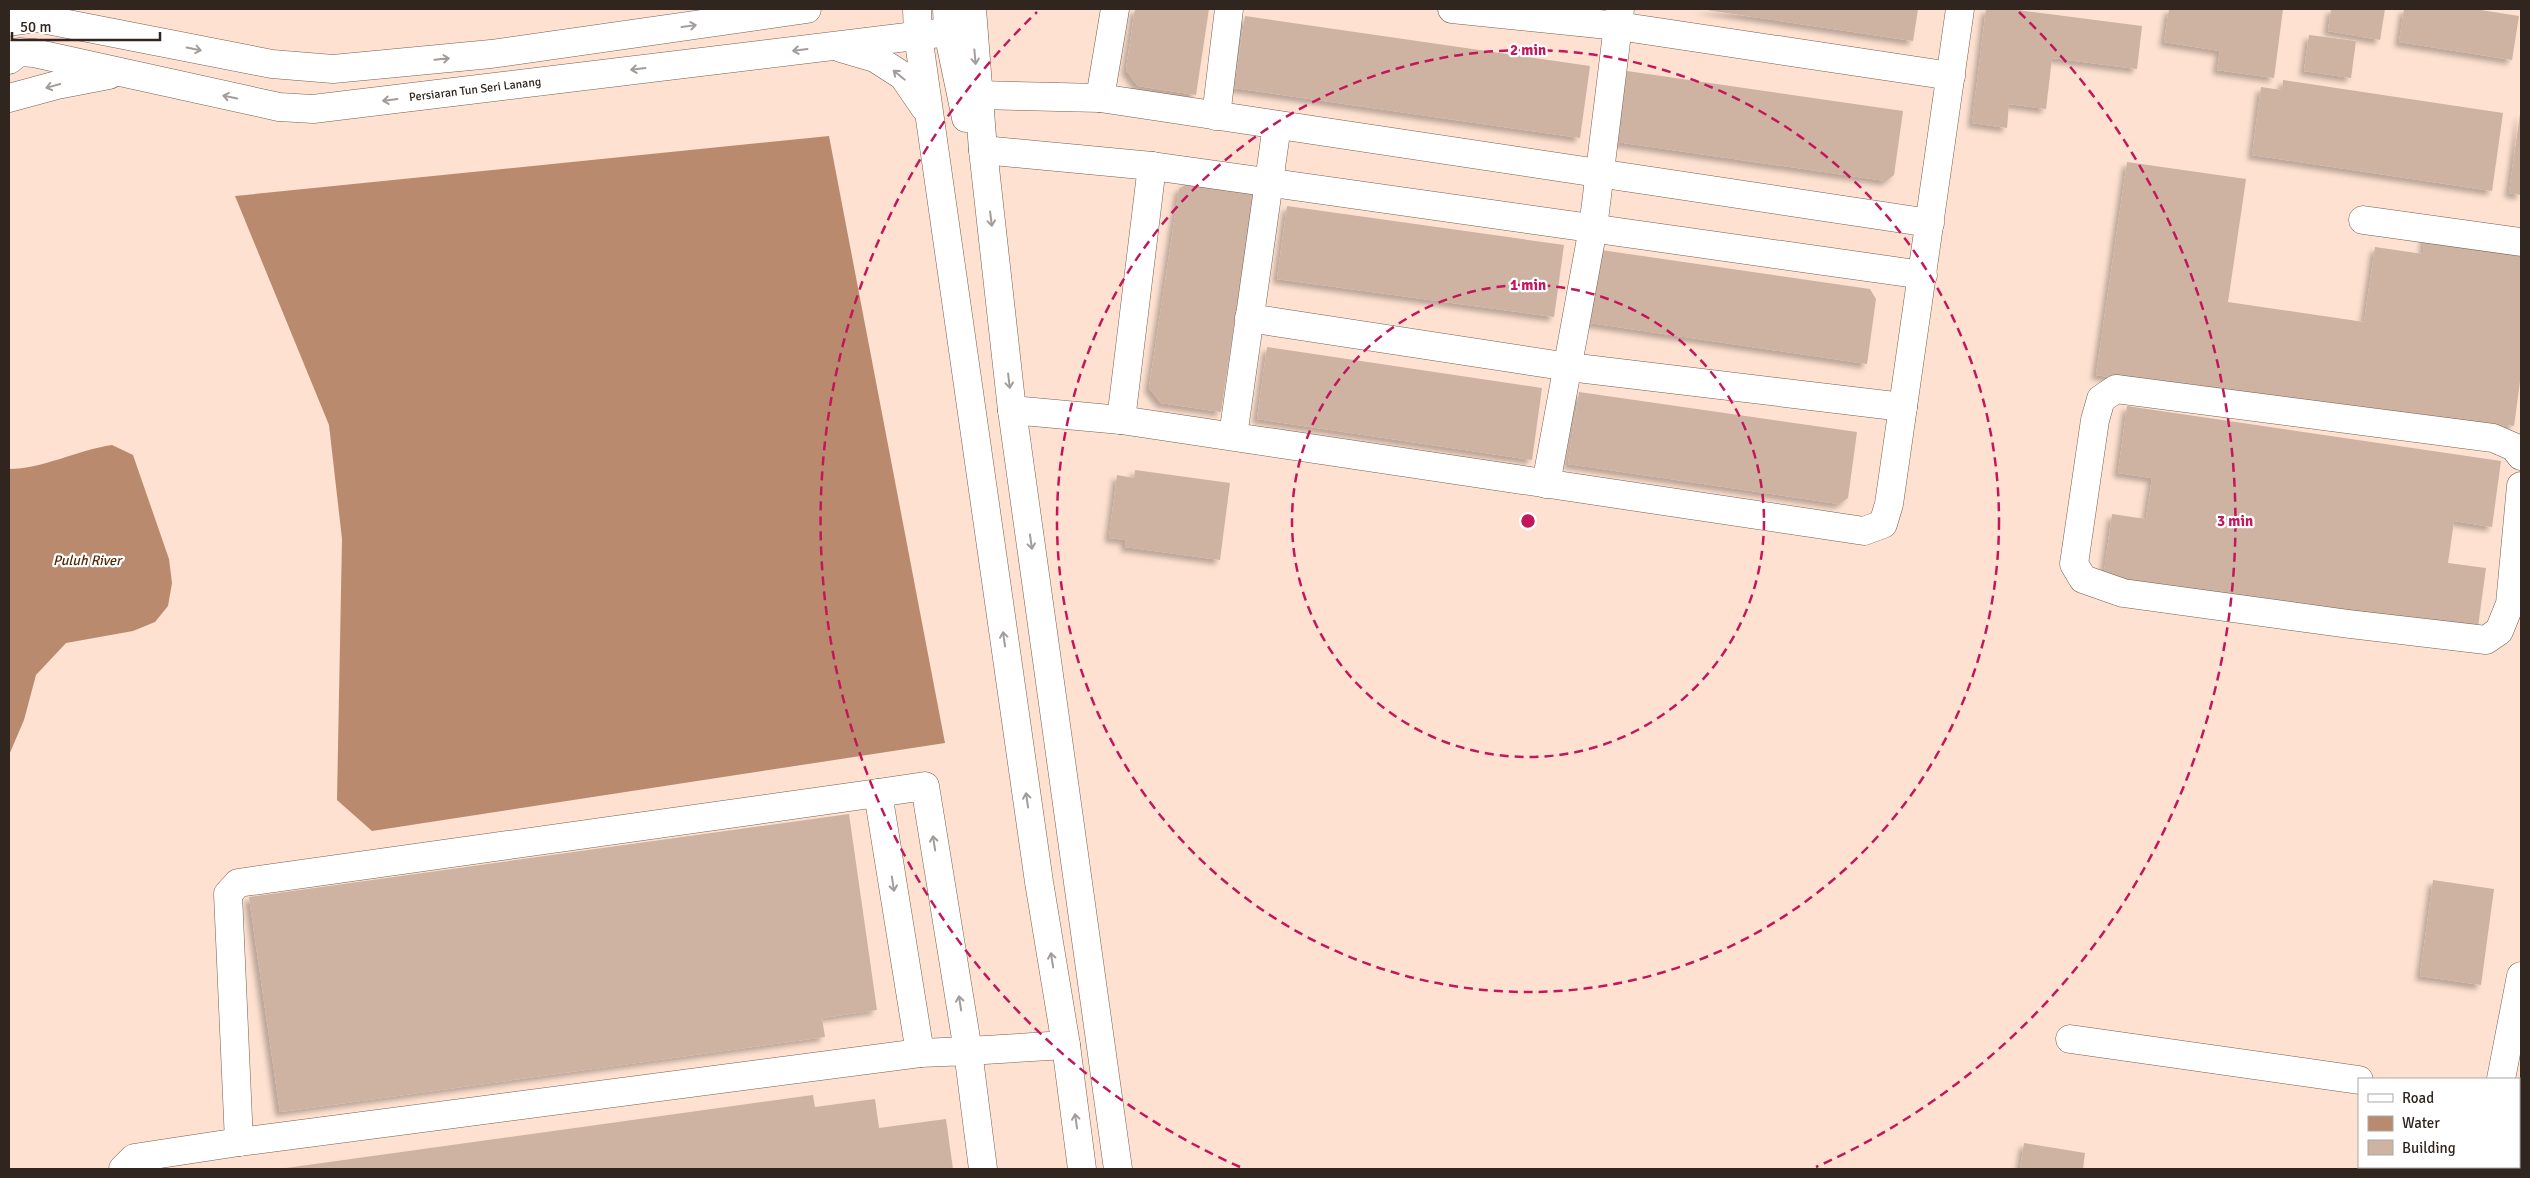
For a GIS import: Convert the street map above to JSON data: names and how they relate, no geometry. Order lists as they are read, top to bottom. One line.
{"streets":{"street":["Persiaran Tun Seri Lanang"]},"water":["Puluh River"],"legend":["Road","Water","Building"],"scale_bar":"50 m","rings":["2 min","1 min","3 min"]}
